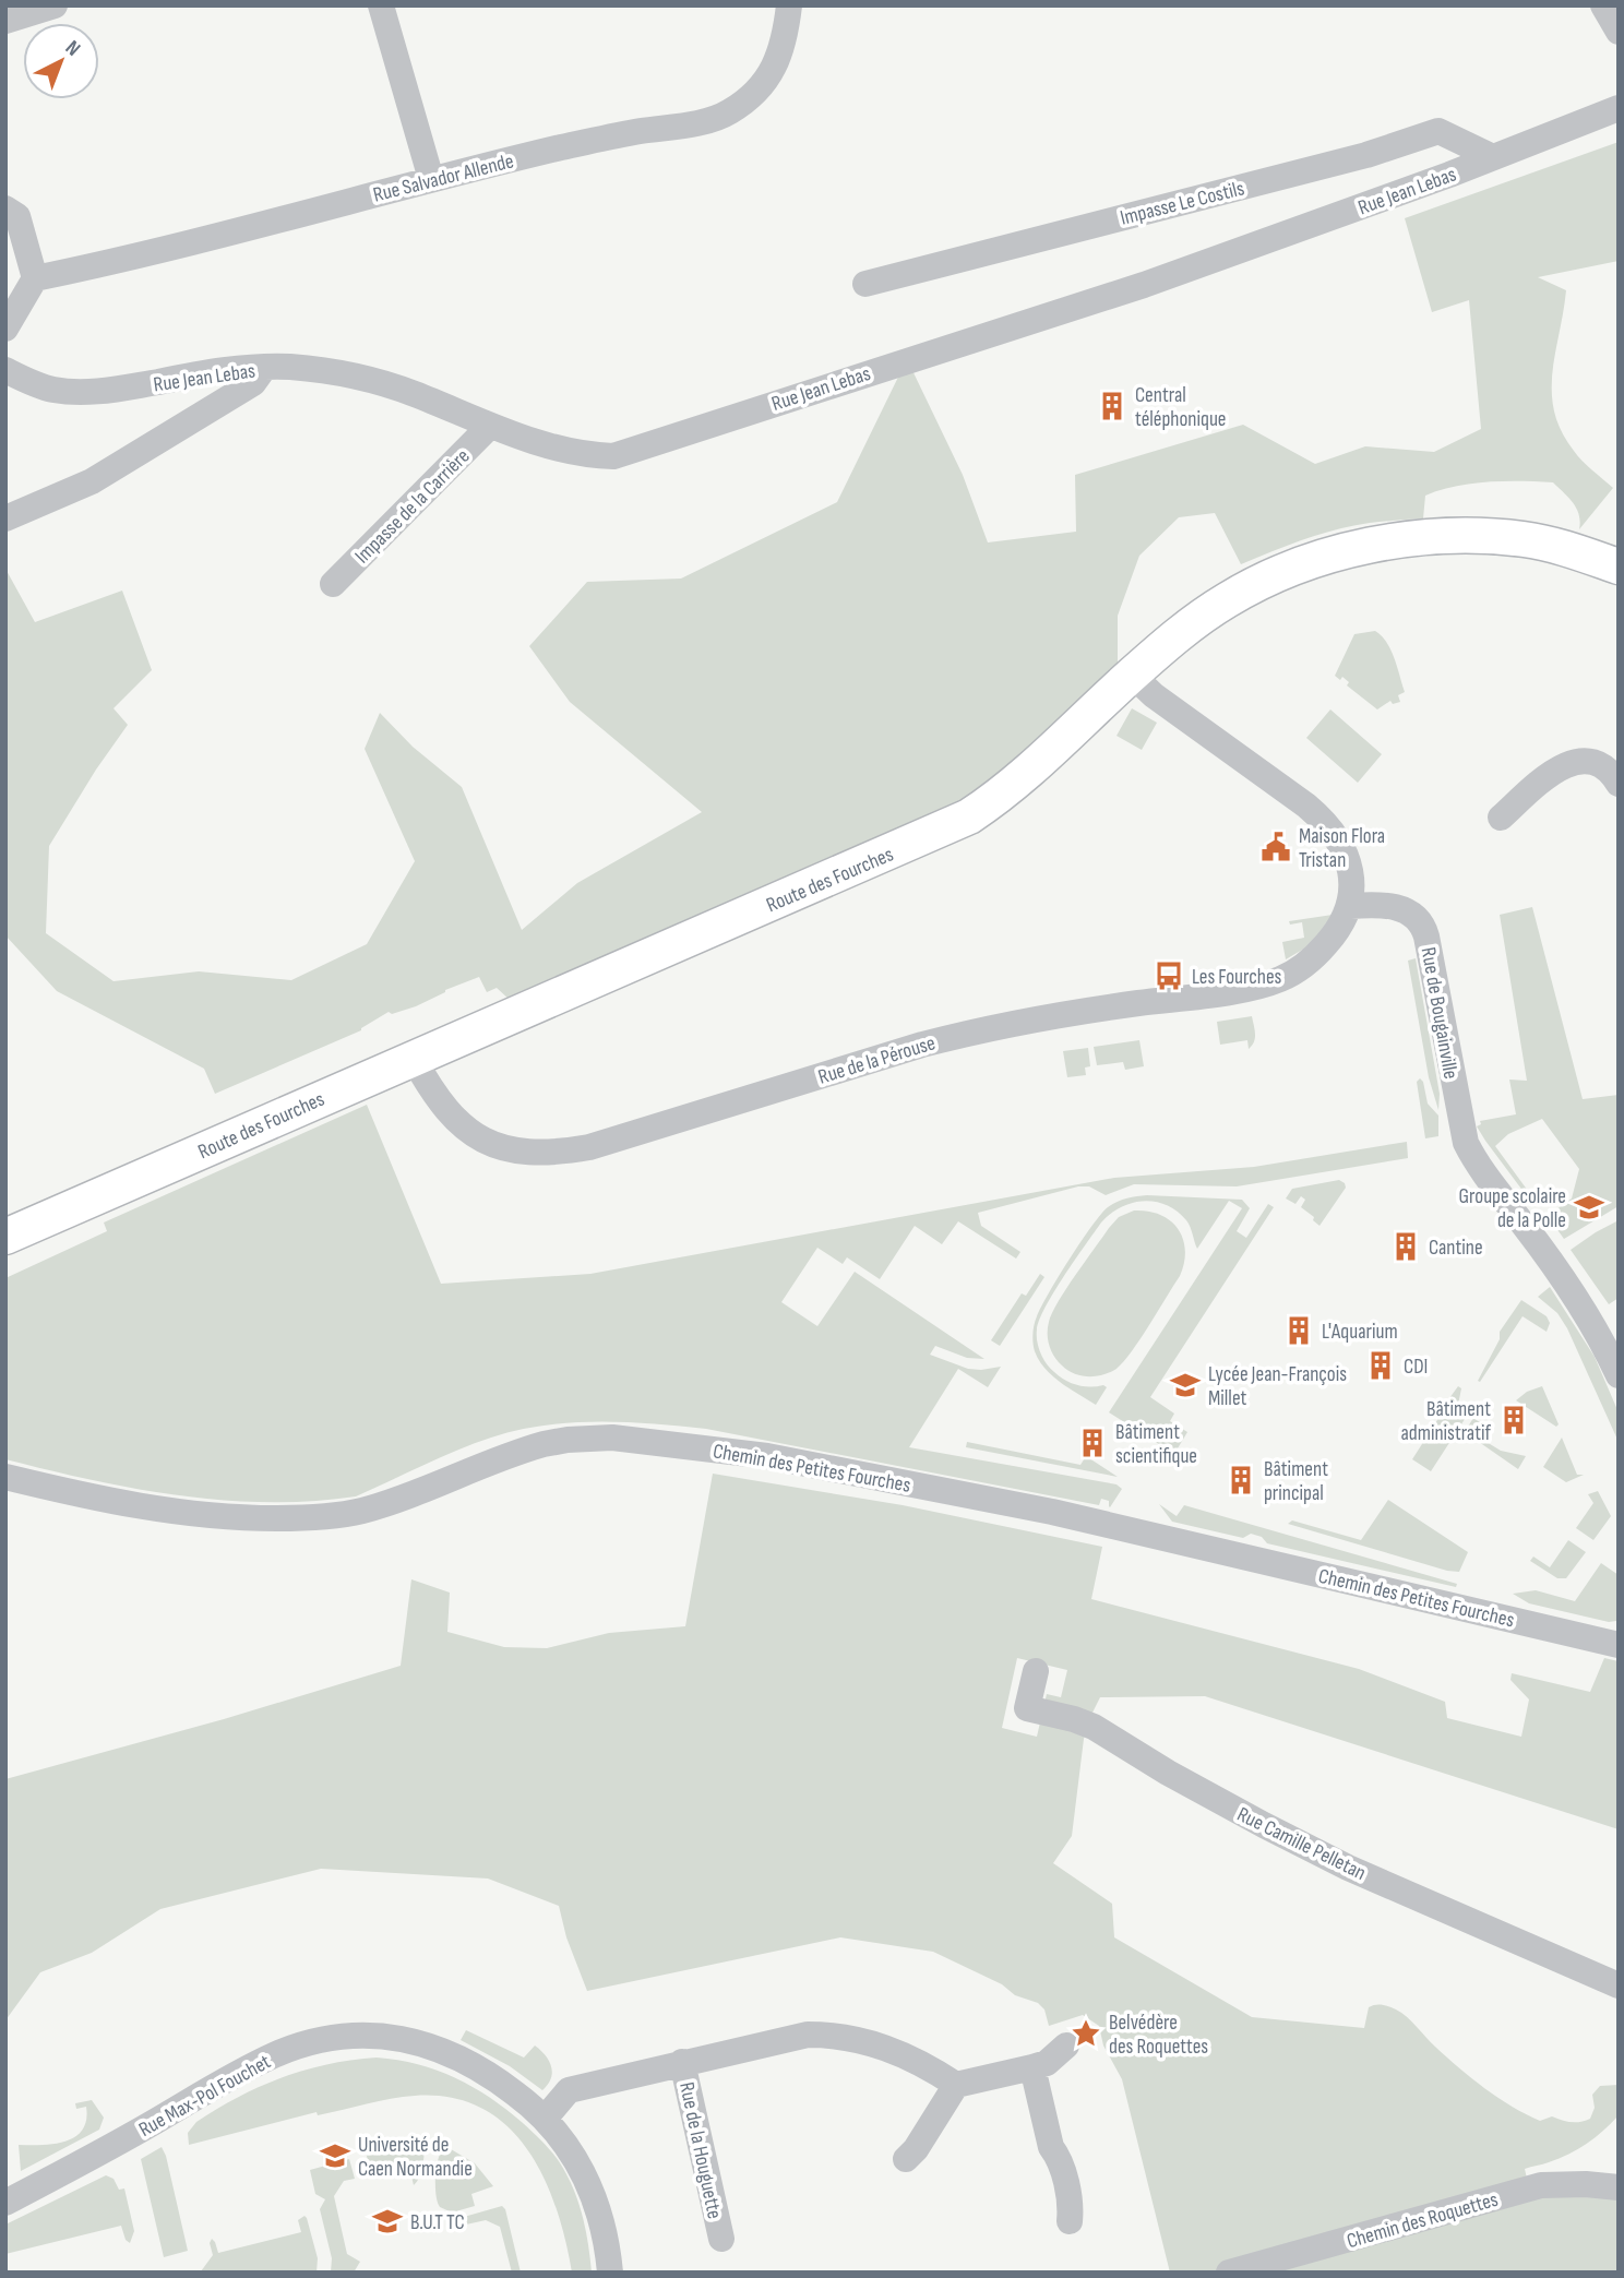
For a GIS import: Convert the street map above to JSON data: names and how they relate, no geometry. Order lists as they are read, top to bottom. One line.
{"streets":{"main road":["Route des Fourches"],"street":["Rue Salvador Allende","Rue Jean Lebas","Impasse Le Costils","Impasse de la Carrière","Rue de Bougainville","Rue de la Pérouse","Chemin des Petites Fourches","Rue Camille Pelletan","Rue Max-Pol Fouchet","Rue de la Houguette","Chemin des Roquettes"]},"crossings":[["Rue Jean Lebas","Impasse Le Costils"],["Rue Jean Lebas","Impasse de la Carrière"],["Route des Fourches","Rue de la Pérouse"],["Rue de Bougainville","Rue de la Pérouse"],["Rue Max-Pol Fouchet","Rue de la Houguette"]],"places":{"building":["Central téléphonique","Cantine","L'Aquarium","CDI","Bâtiment administratif","Bâtiment scientifique","Bâtiment principal"],"public building":["Maison Flora Tristan"],"bus stop":["Les Fourches"],"school or university":["Groupe scolaire de la Polle","Lycée Jean-François Millet","Université de Caen Normandie","B.U.T TC"],"place":["Belvédère des Roquettes"]},"north":"top right"}
